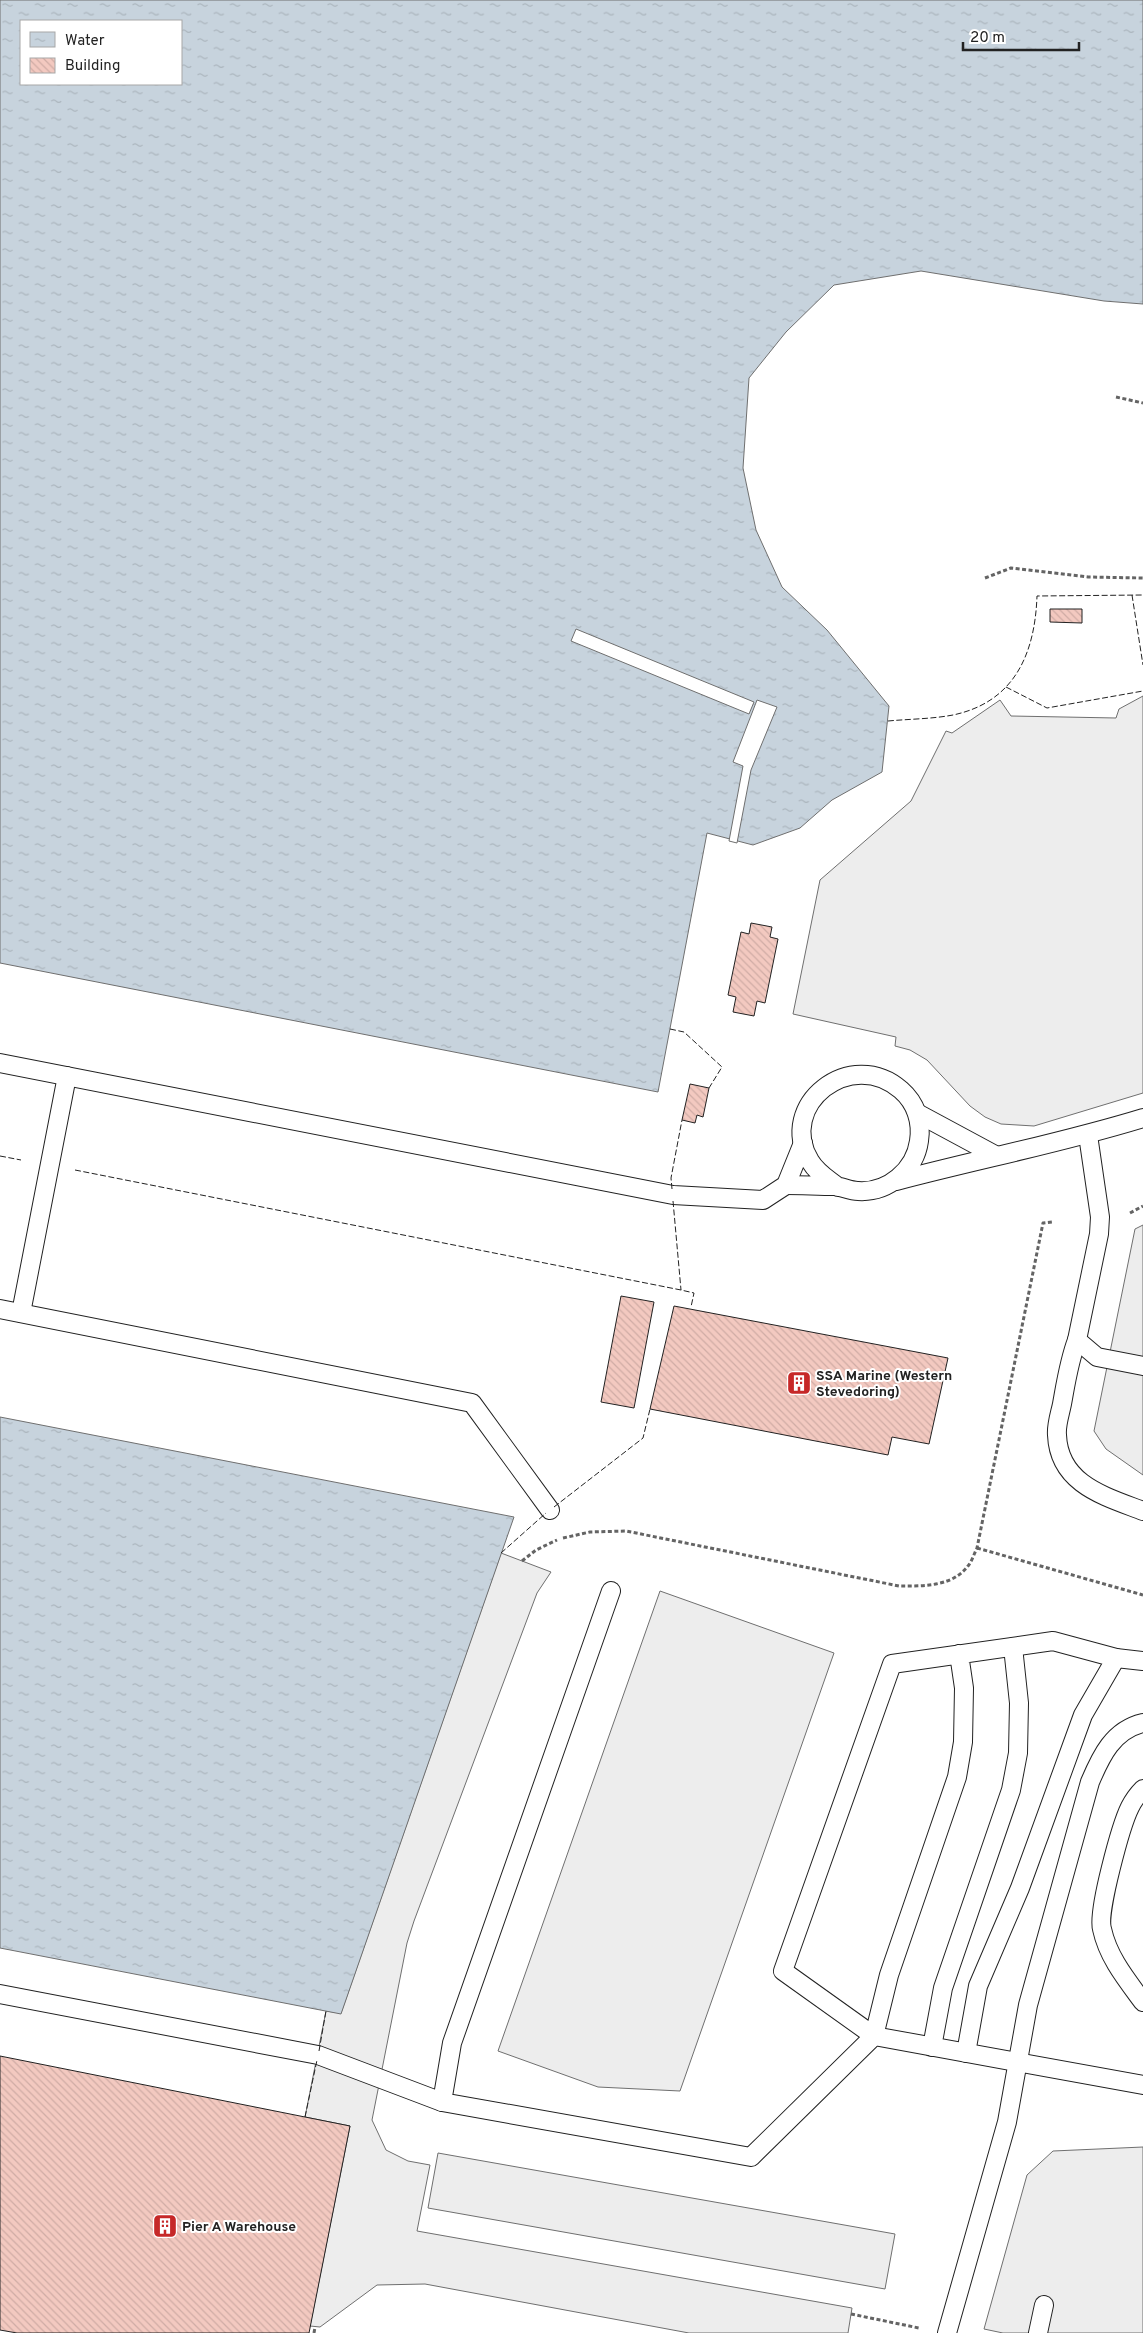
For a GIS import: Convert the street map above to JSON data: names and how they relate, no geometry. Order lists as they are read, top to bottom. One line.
{"places":{"building":["SSA Marine (Western Stevedoring)","Pier A Warehouse"]},"legend":["Water","Building"],"scale_bar":"20 m"}
